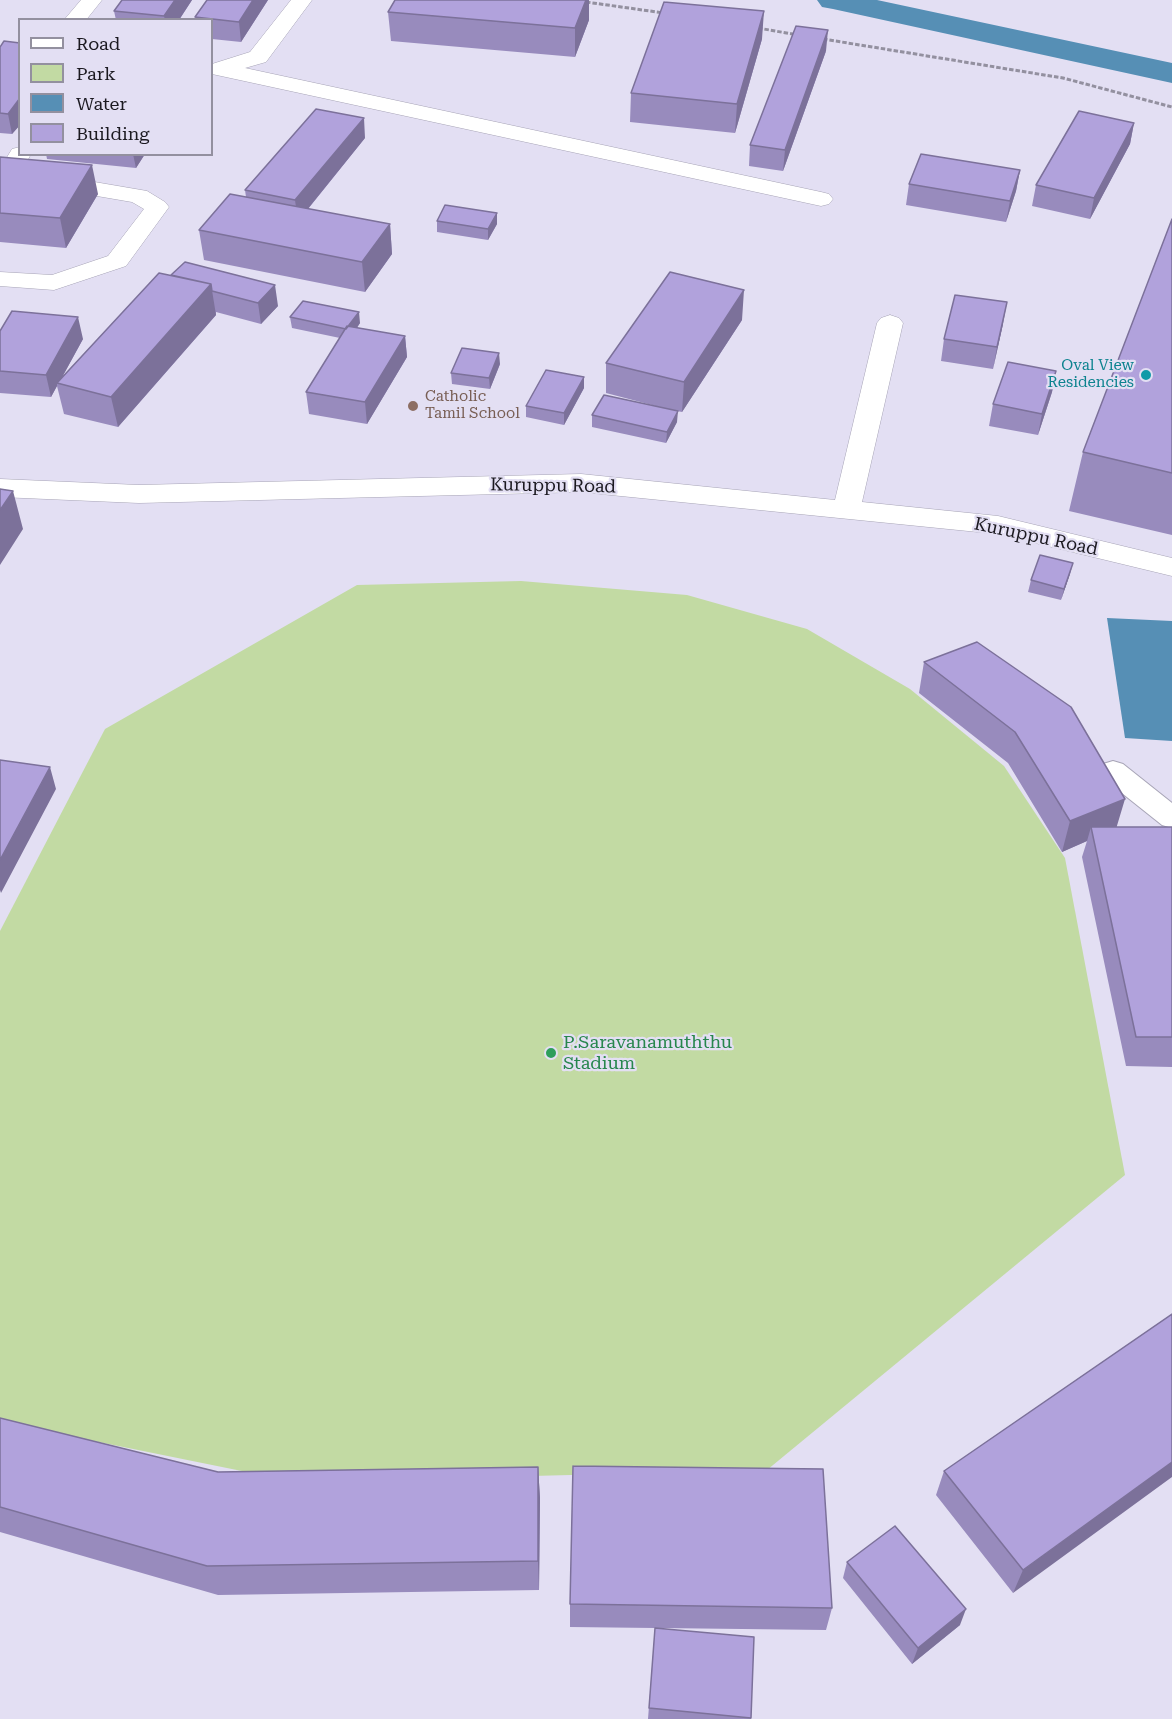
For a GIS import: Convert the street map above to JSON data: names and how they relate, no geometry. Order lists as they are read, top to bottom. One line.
{"streets":{"street":["Kuruppu Road"]},"places":["Oval View Residencies","Catholic Tamil School","P.Saravanamuththu Stadium"],"legend":["Road","Park","Water","Building"]}
